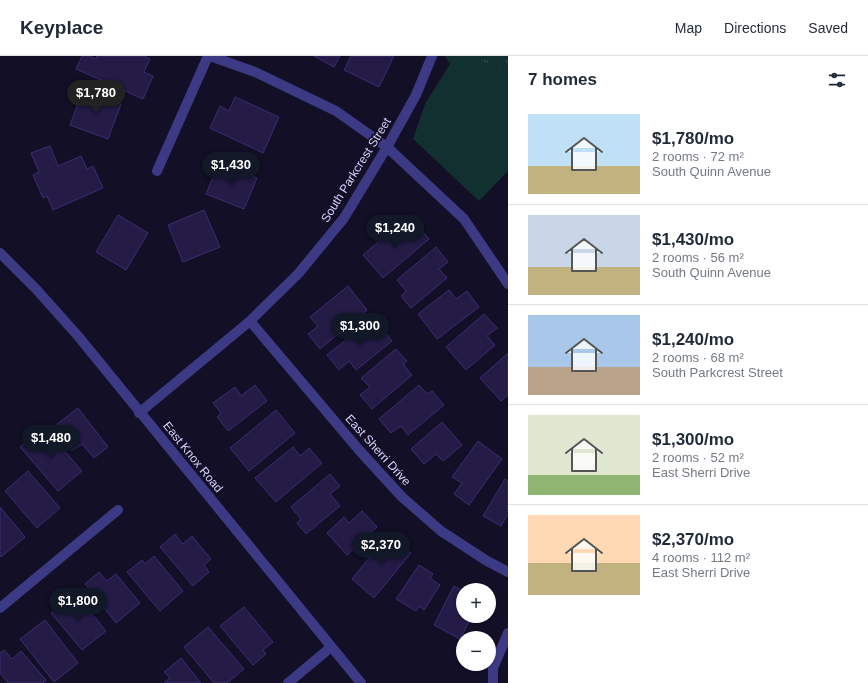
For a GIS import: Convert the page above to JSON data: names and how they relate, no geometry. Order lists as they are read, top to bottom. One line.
{"streets":{"street":["South Parkcrest Street","East Sherri Drive","East Knox Road"]},"crossings":[["South Parkcrest Street","East Sherri Drive"],["South Parkcrest Street","East Knox Road"]],"page":{"header":"Keyplace","nav":["Map","Directions","Saved"],"heading":"7 homes","price":["$1,780","$1,430","$1,240","$1,300","$1,480","$2,370","$1,800"],"list":[{"name":"$1,780/mo","note":"2 rooms · 72 m² · South Quinn Avenue"},{"name":"$1,430/mo","note":"2 rooms · 56 m² · South Quinn Avenue"},{"name":"$1,240/mo","note":"2 rooms · 68 m² · South Parkcrest Street"},{"name":"$1,300/mo","note":"2 rooms · 52 m² · East Sherri Drive"},{"name":"$2,370/mo","note":"4 rooms · 112 m² · East Sherri Drive"}],"map_buttons":["+","−"]}}
